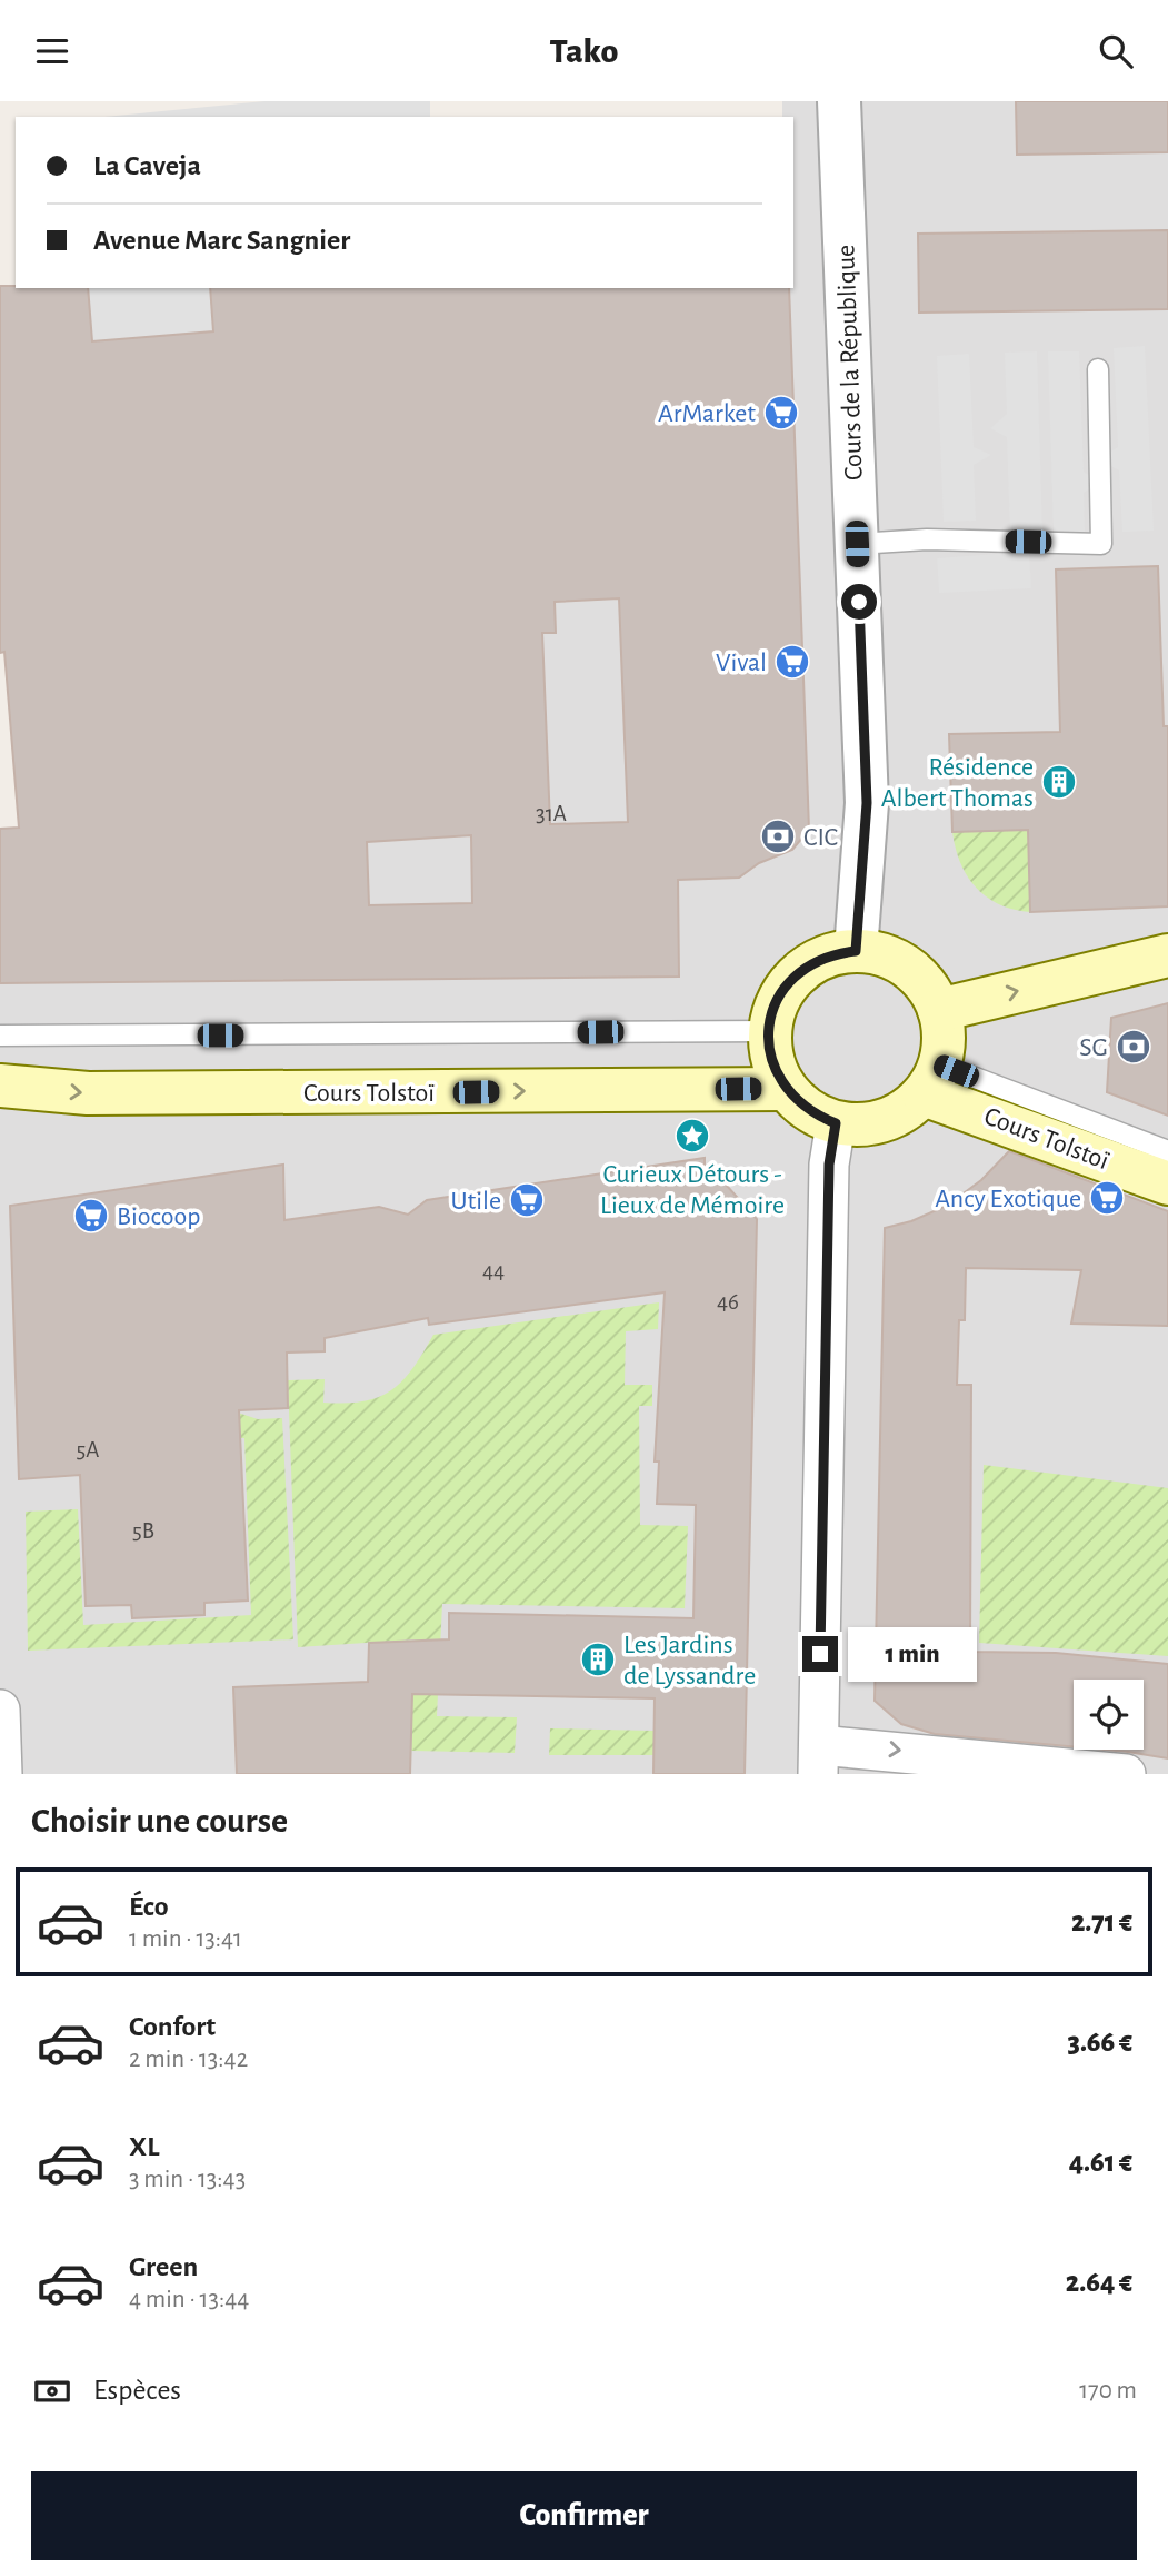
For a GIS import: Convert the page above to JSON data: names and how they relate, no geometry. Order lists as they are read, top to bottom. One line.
{"streets":{"main road":["Cours Tolstoï"],"street":["Cours de la République"]},"crossings":[["Cours de la République","Cours Tolstoï"]],"places":{"supermarket":["ArMarket","Vival","Ancy Exotique","Utile","Biocoop"],"building":["Résidence Albert Thomas","Les Jardins de Lyssandre"],"bank":["CIC","SG"],"place":["Curieux Détours - Lieux de Mémoire"]},"house_numbers":["31A","44","46","5A","5B"],"page":{"header":"Tako","banner":["La Caveja","Avenue Marc Sangnier"],"bubble":"1 min","heading":"Choisir une course","list":[{"name":"Éco","note":"1 min · 13:41","value":"2.71 €"},{"name":"Confort","note":"2 min · 13:42","value":"3.66 €"},{"name":"XL","note":"3 min · 13:43","value":"4.61 €"},{"name":"Green","note":"4 min · 13:44","value":"2.64 €"}],"pay":["Espèces","170 m"],"buttons":"Confirmer"}}
